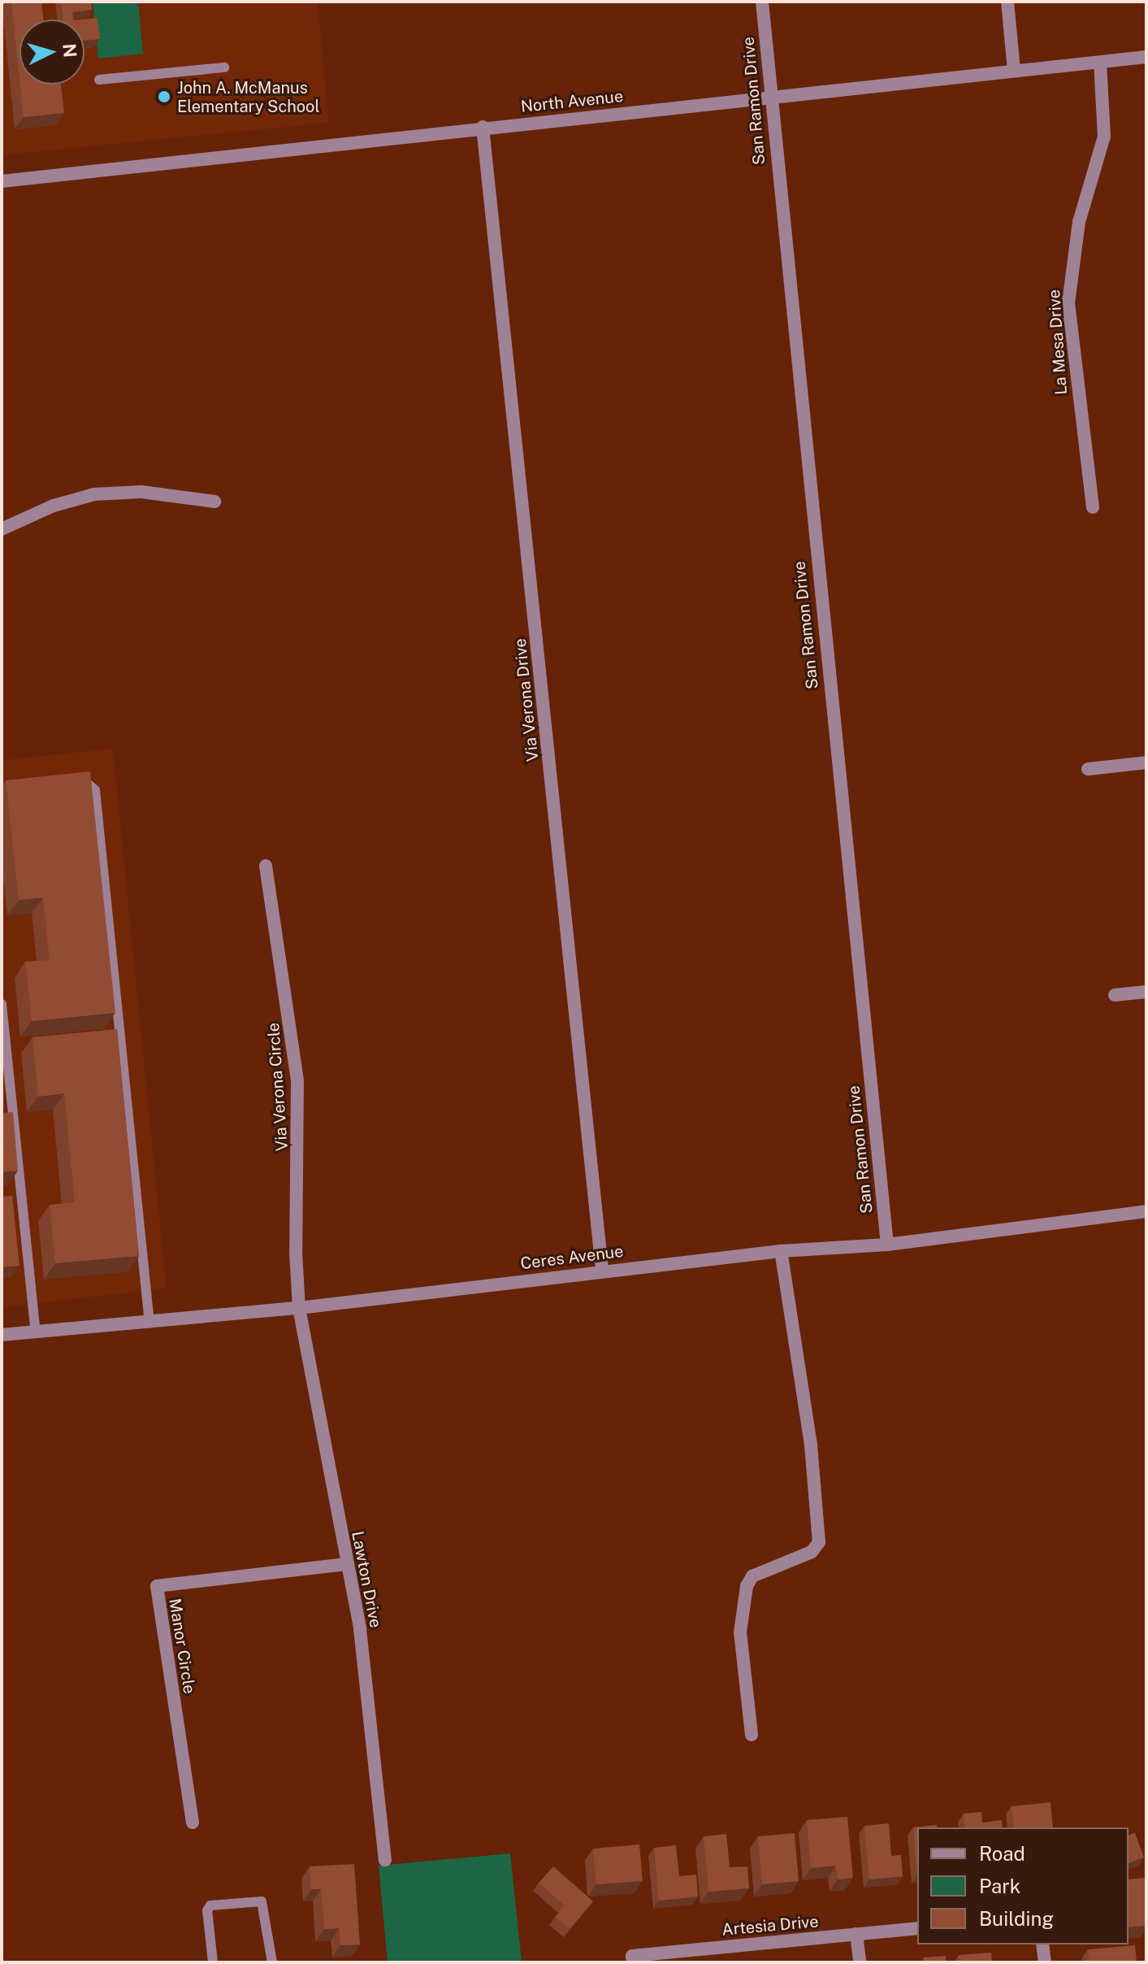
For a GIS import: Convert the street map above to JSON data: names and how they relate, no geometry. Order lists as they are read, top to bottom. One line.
{"streets":{"street":["San Ramon Drive","North Avenue","La Mesa Drive","Via Verona Drive","Via Verona Circle","Ceres Avenue","Lawton Drive","Manor Circle","Artesia Drive"]},"crossings":[["San Ramon Drive","North Avenue"],["San Ramon Drive","Ceres Avenue"],["North Avenue","La Mesa Drive"],["North Avenue","Via Verona Drive"],["Via Verona Drive","Ceres Avenue"],["Via Verona Circle","Ceres Avenue"],["Via Verona Circle","Lawton Drive"],["Ceres Avenue","Lawton Drive"],["Lawton Drive","Manor Circle"]],"places":["John A. McManus Elementary School"],"legend":["Road","Park","Building"],"north":"right"}
